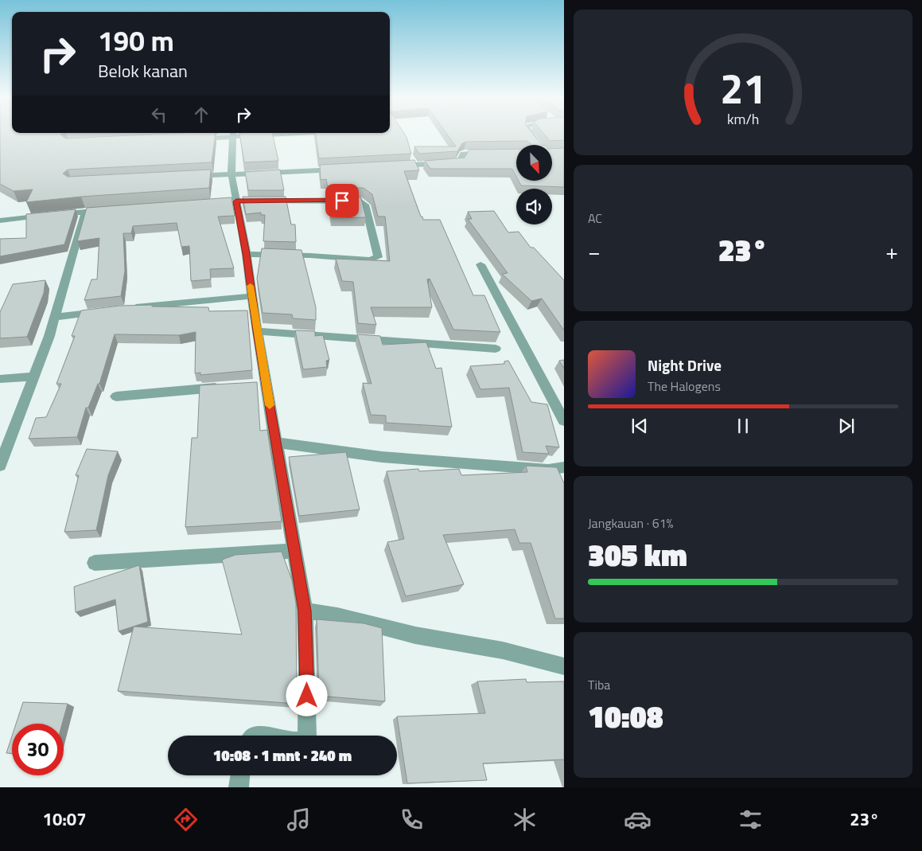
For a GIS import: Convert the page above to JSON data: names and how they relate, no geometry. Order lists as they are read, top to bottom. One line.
{"north":"bottom right","page":{"turn":["190 m","Belok kanan"],"tile":["AC",["Jangkauan · 61%","305 km"],["Tiba","10:08"]],"heat":["−","23°","+"],"song":["Night Drive","The Halogens"],"limit":"30","trip":"10:08 · 1 mnt · 240 m","tabs":["10:07","23°"],"gauge":["21","km/h"]}}
